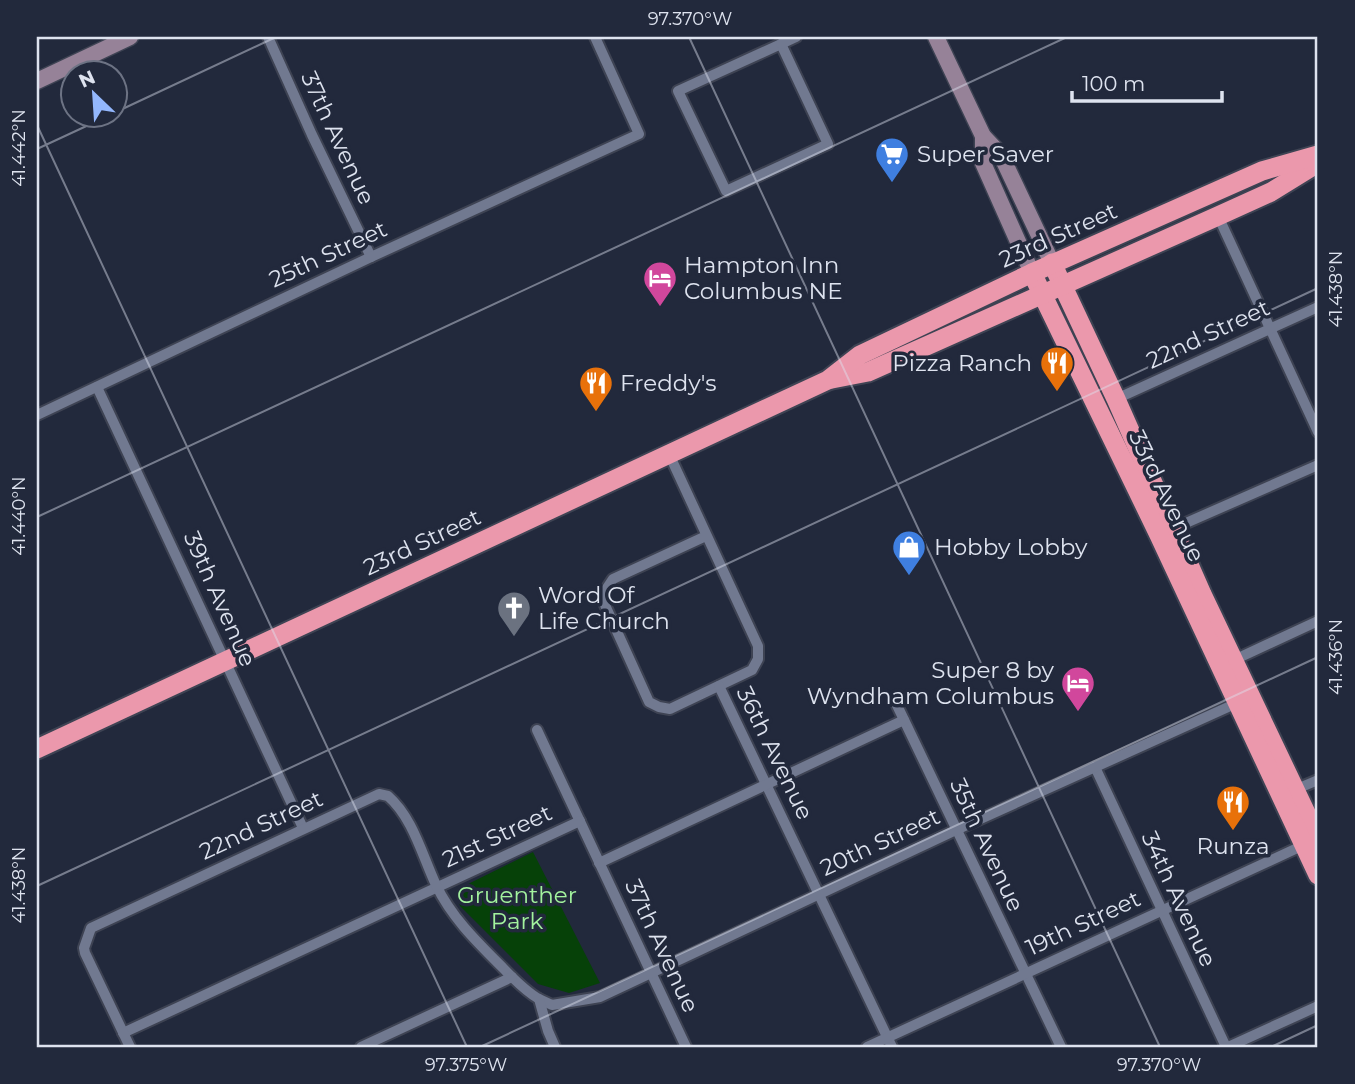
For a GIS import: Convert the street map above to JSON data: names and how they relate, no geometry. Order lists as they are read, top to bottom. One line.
{"streets":{"highway":["23rd Street","33rd Avenue"],"street":["37th Avenue","25th Street","22nd Street","39th Avenue","36th Avenue","21st Street","20th Street","35th Avenue","34th Avenue","19th Street"]},"crossings":[["37th Avenue","25th Street"],["37th Avenue","21st Street"],["37th Avenue","20th Street"],["23rd Street","33rd Avenue"],["23rd Street","39th Avenue"],["23rd Street","36th Avenue"],["25th Street","39th Avenue"],["22nd Street","33rd Avenue"],["22nd Street","39th Avenue"],["22nd Street","21st Street"],["22nd Street","20th Street"],["33rd Avenue","20th Street"],["33rd Avenue","19th Street"],["36th Avenue","20th Street"],["36th Avenue","19th Street"],["20th Street","35th Avenue"],["20th Street","34th Avenue"],["35th Avenue","19th Street"],["34th Avenue","19th Street"]],"parks":["Gruenther Park"],"places":{"supermarket":["Super Saver"],"hotel":["Hampton Inn Columbus NE","Super 8 by Wyndham Columbus"],"restaurant":["Pizza Ranch","Freddy's","Runza"],"shop":["Hobby Lobby"],"church":["Word Of Life Church"]},"scale_bar":"100 m","north":"top left","coordinates":["97.370°W","41.442°N","41.438°N","41.440°N","41.436°N","97.375°W"]}
